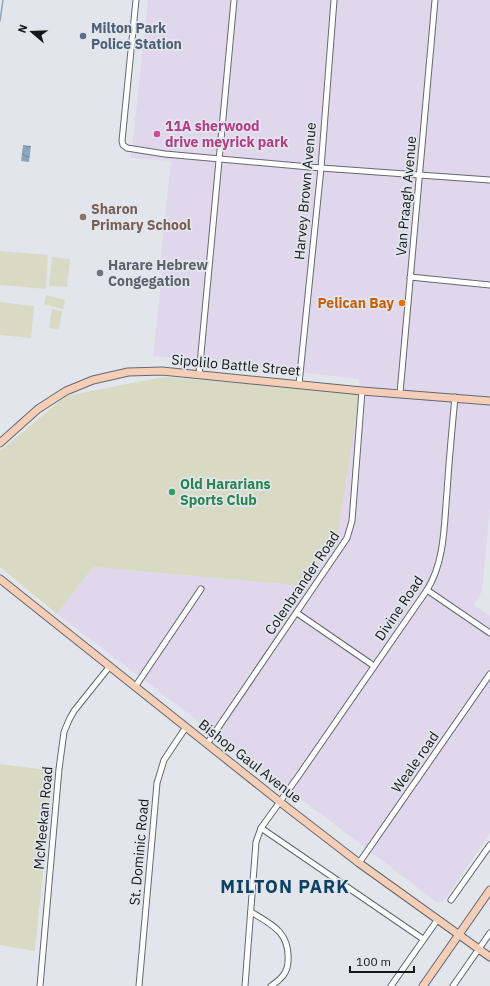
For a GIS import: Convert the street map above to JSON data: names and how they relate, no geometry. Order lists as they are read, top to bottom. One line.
{"streets":{"main road":["Sipolilo Battle Street","Bishop Gaul Avenue"],"street":["Harvey Brown Avenue","Van Praagh Avenue","Colenbrander Road","Divine Road","Weale road","McMeekan Road","St. Dominic Road"]},"crossings":[["Harvey Brown Avenue","Sipolilo Battle Street"],["Van Praagh Avenue","Sipolilo Battle Street"],["Sipolilo Battle Street","Colenbrander Road"],["Sipolilo Battle Street","Divine Road"],["Colenbrander Road","Bishop Gaul Avenue"],["Divine Road","Bishop Gaul Avenue"],["Bishop Gaul Avenue","Weale road"],["Bishop Gaul Avenue","McMeekan Road"],["Bishop Gaul Avenue","St. Dominic Road"]],"districts":["MILTON PARK"],"places":["Milton Park Police Station","11A sherwood drive meyrick park","Sharon Primary School","Harare Hebrew Congegation","Pelican Bay","Old Hararians Sports Club"],"scale_bar":"100 m","north":"left"}
